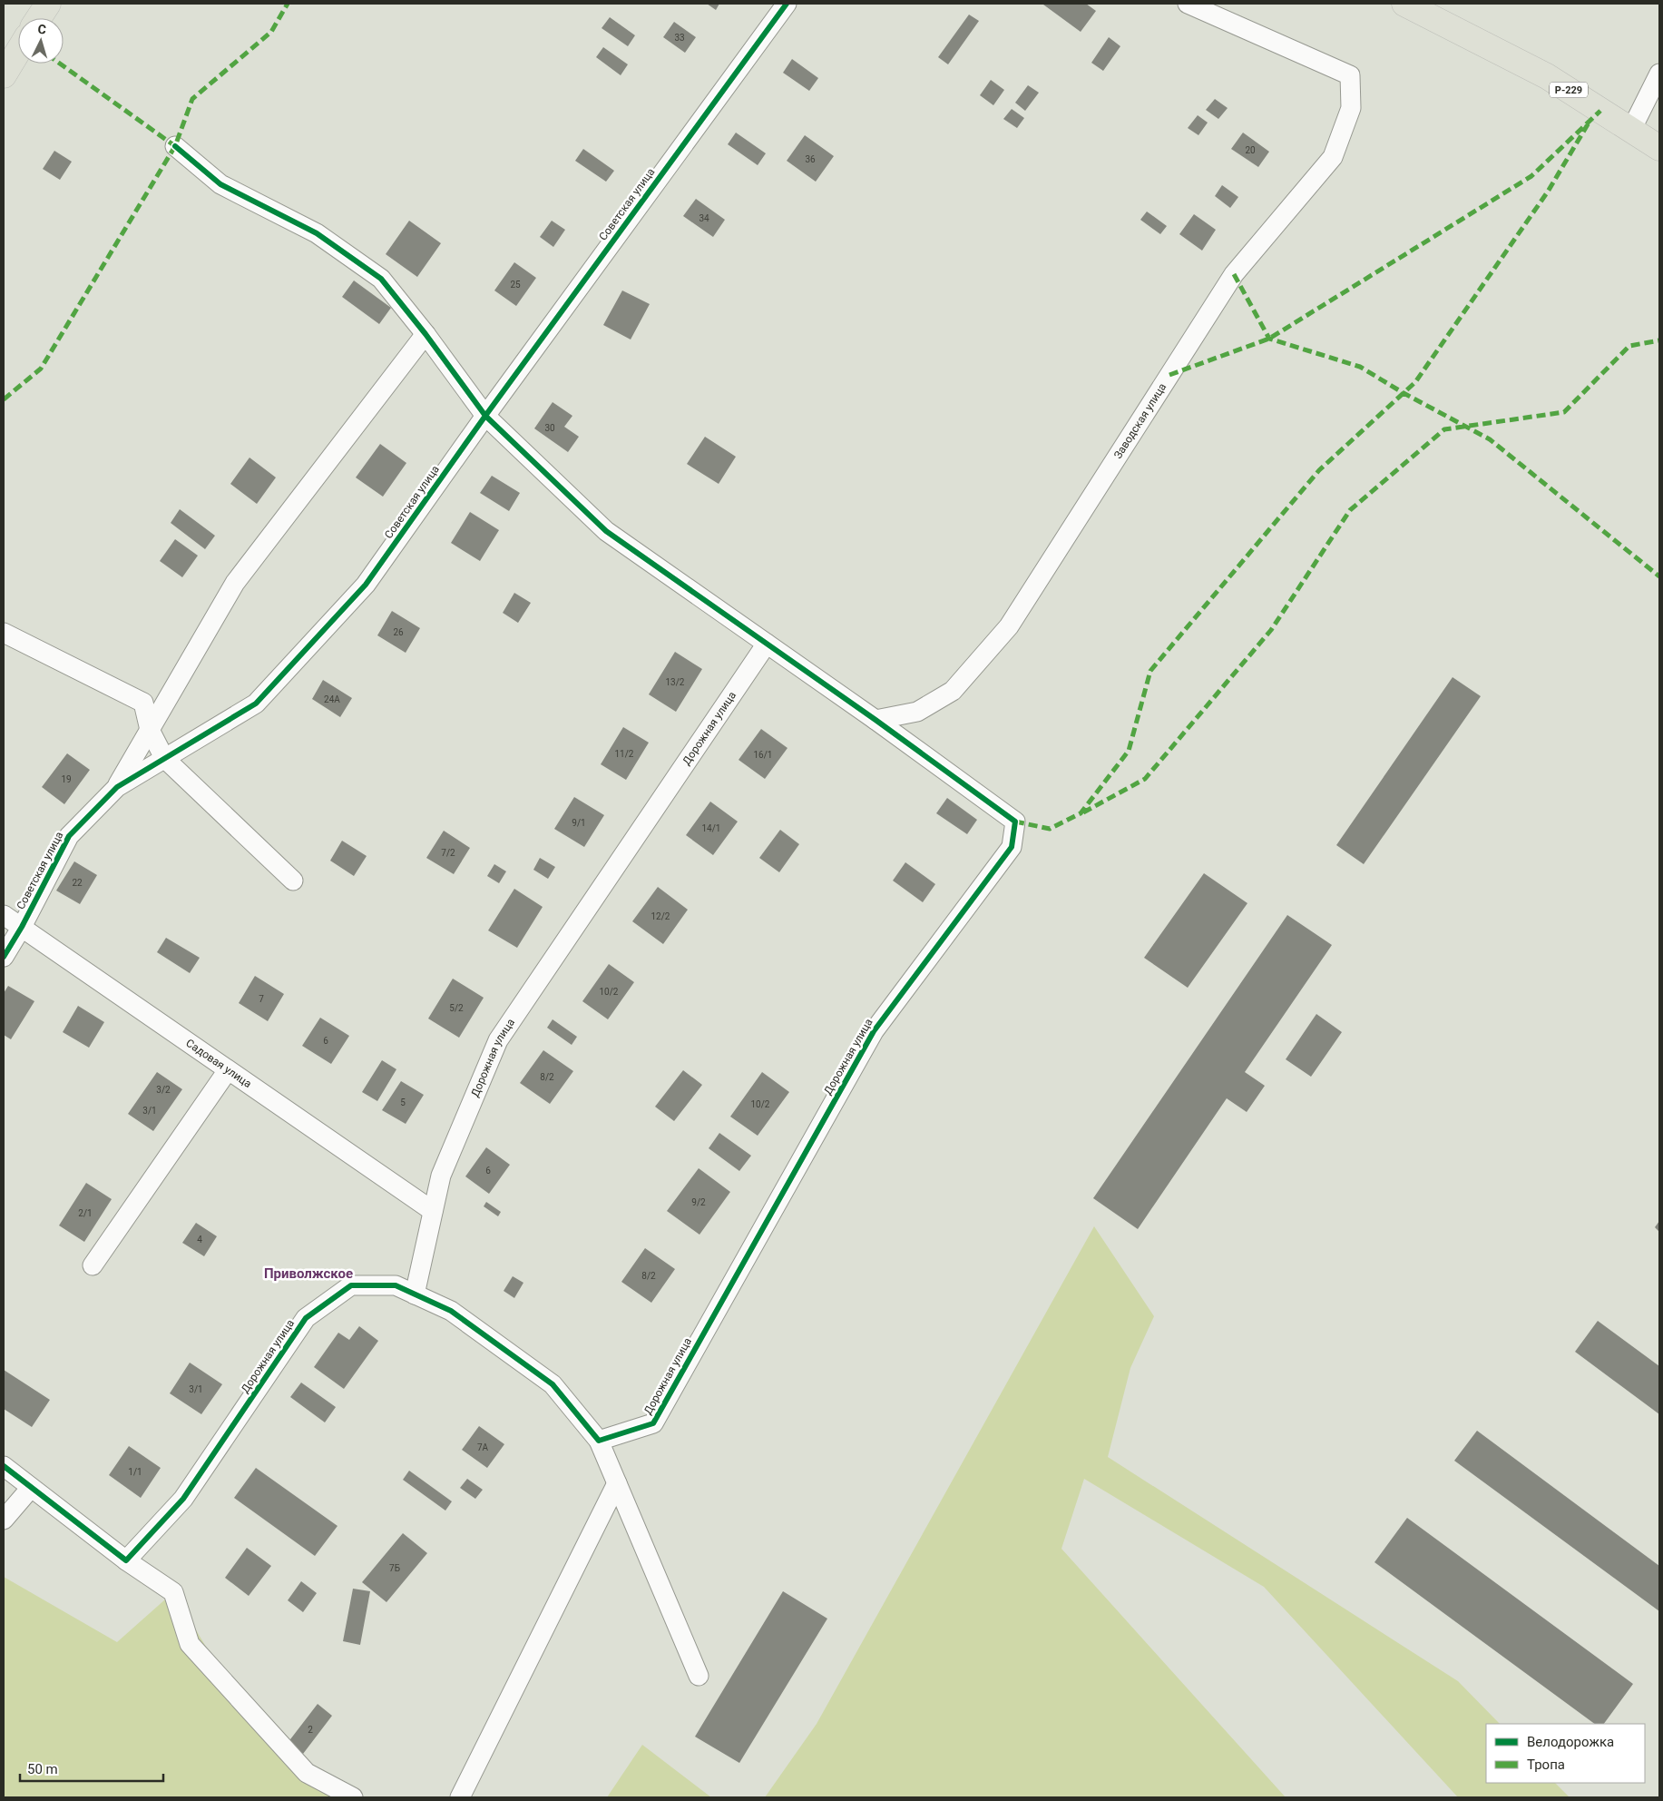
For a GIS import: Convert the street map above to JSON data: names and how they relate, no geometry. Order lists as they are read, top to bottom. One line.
{"streets":{"highway":["Р-229"],"street":["Советская улица","Заводская улица","Дорожная улица","Садовая улица"]},"crossings":[["Советская улица","Садовая улица"],["Заводская улица","Дорожная улица"],["Дорожная улица","Садовая улица"]],"districts":["Приволжское"],"house_numbers":["33","20","36","34","25","30","26","13/2","24А","11/2","16/1","19","9/1","14/1","7/2","22","12/2","10/2","7","5/2","6","8/2","3/2","5","10/2","3/1","6","9/2","2/1","4","8/2","3/1","7А","1/1","7Б","2"],"legend":["Велодорожка","Тропа"],"scale_bar":"50 m","north":"top"}
